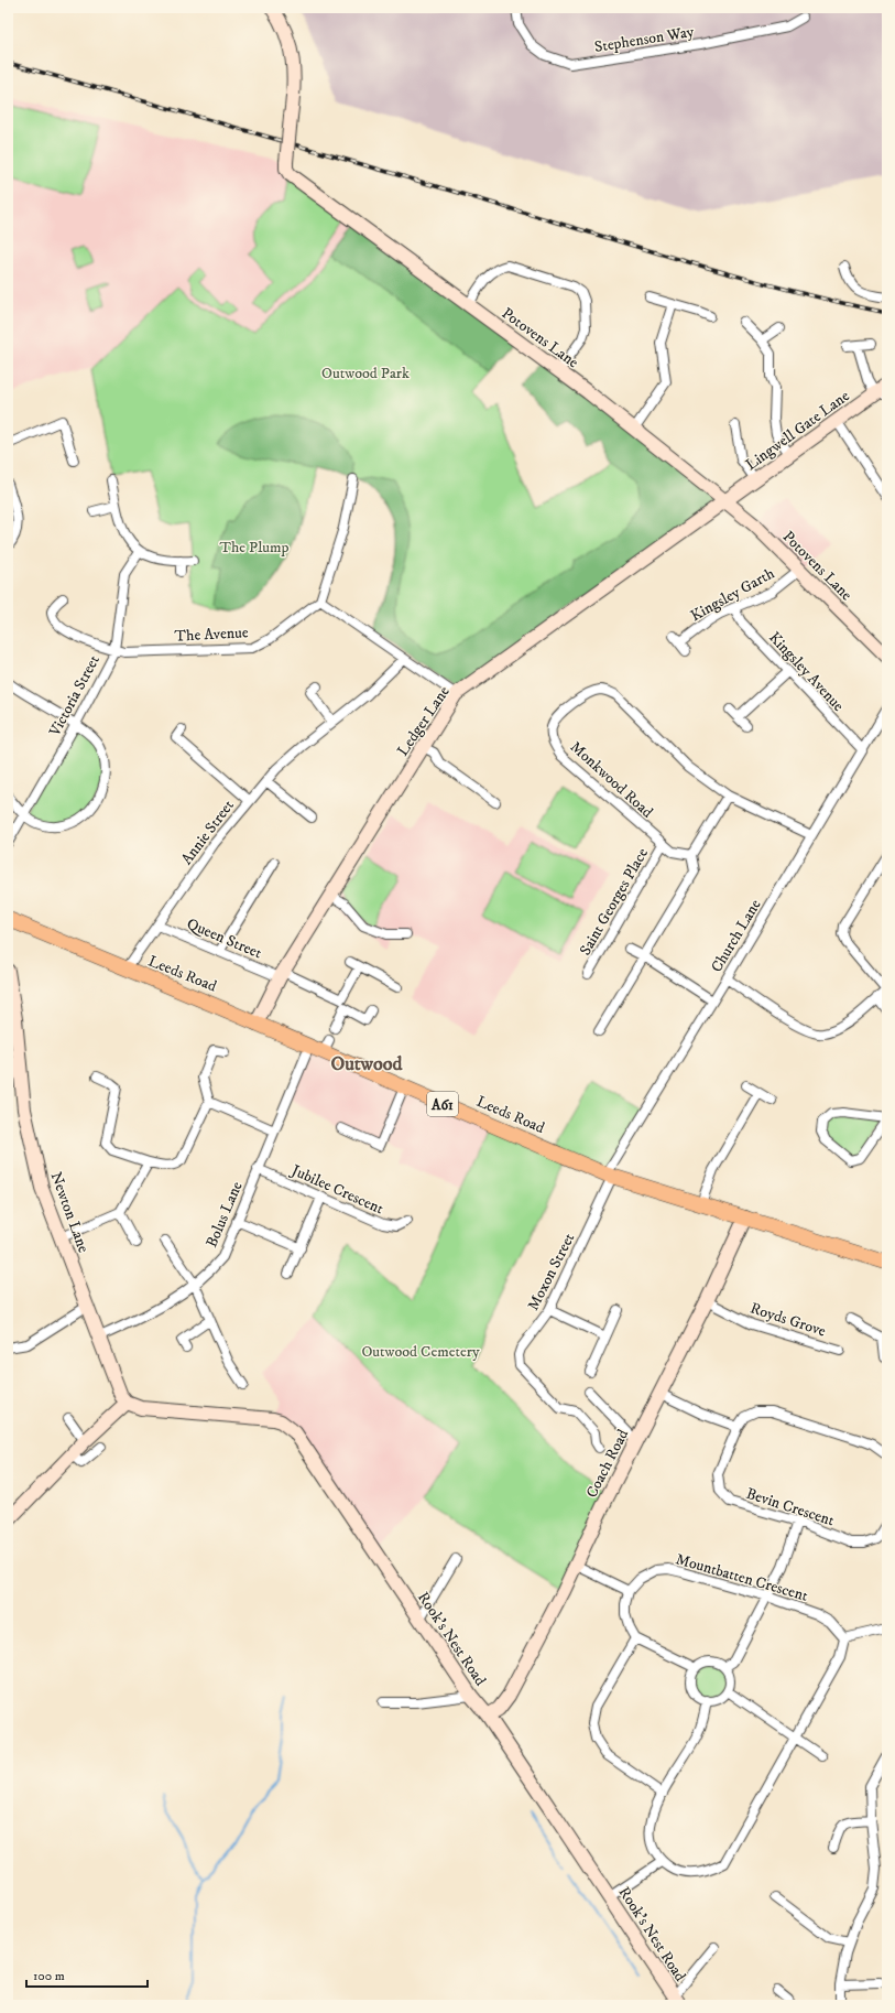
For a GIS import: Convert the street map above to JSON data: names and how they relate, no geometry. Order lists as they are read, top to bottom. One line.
{"streets":{"main road":["Leeds Road","A61"],"street":["Stephenson Way","Potovens Lane","Lingwell Gate Lane","Kingsley Garth","The Avenue","Kingsley Avenue","Victoria Street","Ledger Lane","Monkwood Road","Annie Street","Saint Georges Place","Church Lane","Queen Street","Jubilee Crescent","Newton Lane","Bolus Lane","Moxon Street","Royds Grove","Coach Road","Bevin Crescent","Mountbatten Crescent","Rook's Nest Road"]},"crossings":[["Potovens Lane","Lingwell Gate Lane"],["Potovens Lane","Kingsley Garth"],["Potovens Lane","Ledger Lane"],["Lingwell Gate Lane","Ledger Lane"],["Kingsley Garth","Kingsley Avenue"],["The Avenue","Victoria Street"],["Kingsley Avenue","Church Lane"],["Ledger Lane","Queen Street"],["Ledger Lane","Leeds Road"],["Monkwood Road","Saint Georges Place"],["Monkwood Road","Church Lane"],["Annie Street","Queen Street"],["Annie Street","Leeds Road"],["Church Lane","Leeds Road"],["Church Lane","Moxon Street"],["Leeds Road","Bolus Lane"],["Leeds Road","Moxon Street"],["Leeds Road","Coach Road"],["Jubilee Crescent","Bolus Lane"],["Newton Lane","Bolus Lane"],["Newton Lane","Rook's Nest Road"],["Royds Grove","Coach Road"],["Coach Road","Rook's Nest Road"]],"districts":["Outwood"],"parks":["Outwood Park","The Plump","Outwood Cemetery"],"scale_bar":"100 m"}
